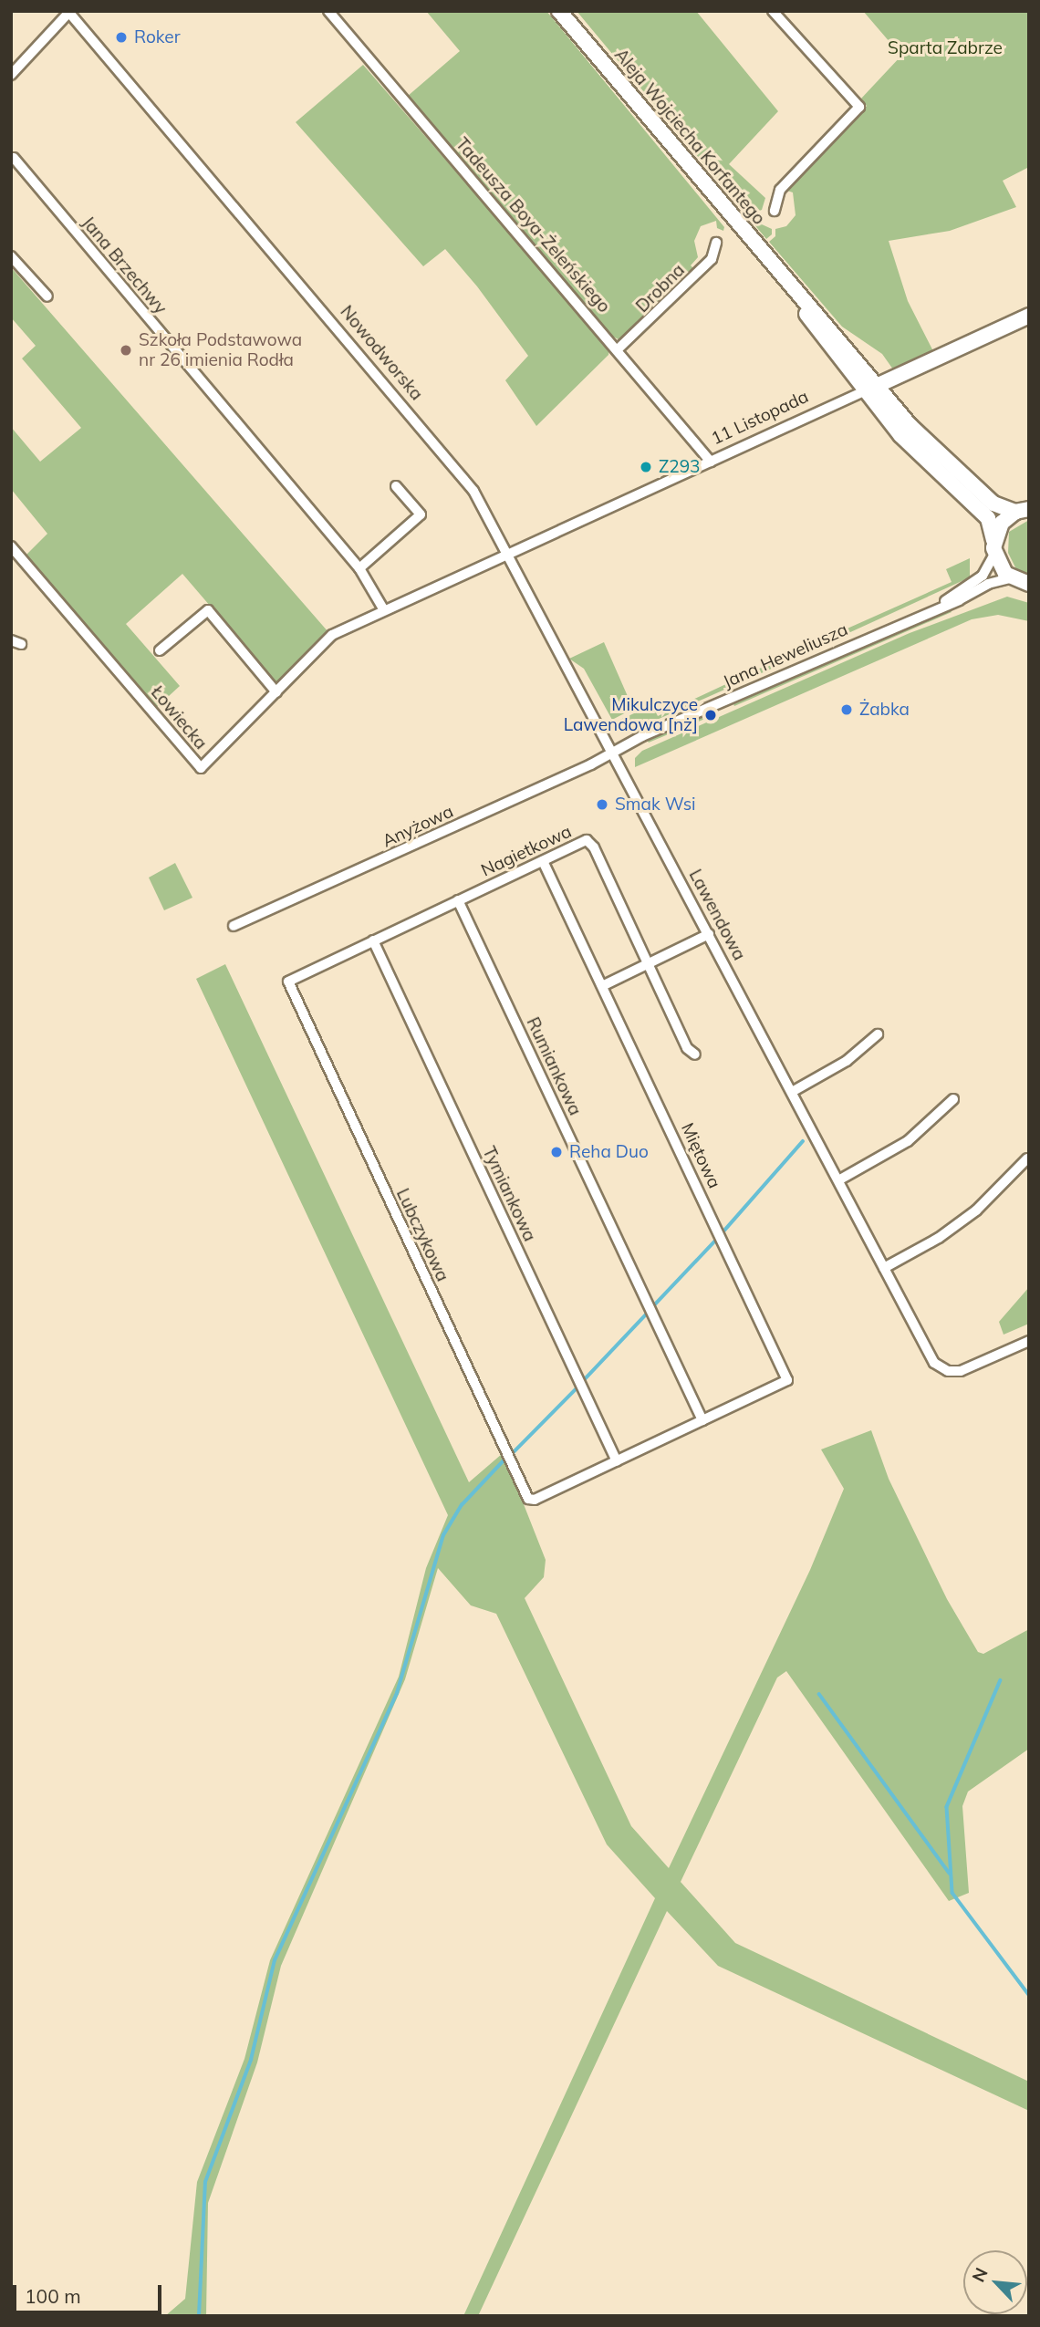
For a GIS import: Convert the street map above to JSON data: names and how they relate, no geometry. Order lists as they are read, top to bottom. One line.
{"streets":{"main road":["Aleja Wojciecha Korfantego","11 Listopada"],"street":["Tadeusza Boya-Żeleńskiego","Jana Brzechwy","Drobna","Nowodworska","Jana Heweliusza","Łowiecka","Anyżowa","Nagietkowa","Lawendowa","Rumiankowa","Miętowa","Tymiankowa","Lubczykowa"]},"crossings":[["Aleja Wojciecha Korfantego","11 Listopada"],["Aleja Wojciecha Korfantego","Jana Heweliusza"],["Tadeusza Boya-Żeleńskiego","Drobna"],["Tadeusza Boya-Żeleńskiego","11 Listopada"],["Jana Brzechwy","11 Listopada"],["Nowodworska","11 Listopada"],["Nowodworska","Jana Heweliusza"],["Nowodworska","Anyżowa"],["Nowodworska","Lawendowa"],["11 Listopada","Łowiecka"],["Jana Heweliusza","Anyżowa"],["Jana Heweliusza","Lawendowa"],["Anyżowa","Lawendowa"],["Nagietkowa","Rumiankowa"],["Nagietkowa","Miętowa"],["Nagietkowa","Lubczykowa"],["Rumiankowa","Miętowa"],["Rumiankowa","Lubczykowa"],["Miętowa","Lubczykowa"],["Tymiankowa","Lubczykowa"]],"parks":["Sparta Zabrze"],"places":["Roker","Szkoła Podstawowa nr 26 imienia Rodła","Z293","Żabka","Mikulczyce Lawendowa [nż]","Smak Wsi","Reha Duo"],"scale_bar":"100 m","north":"top left"}
